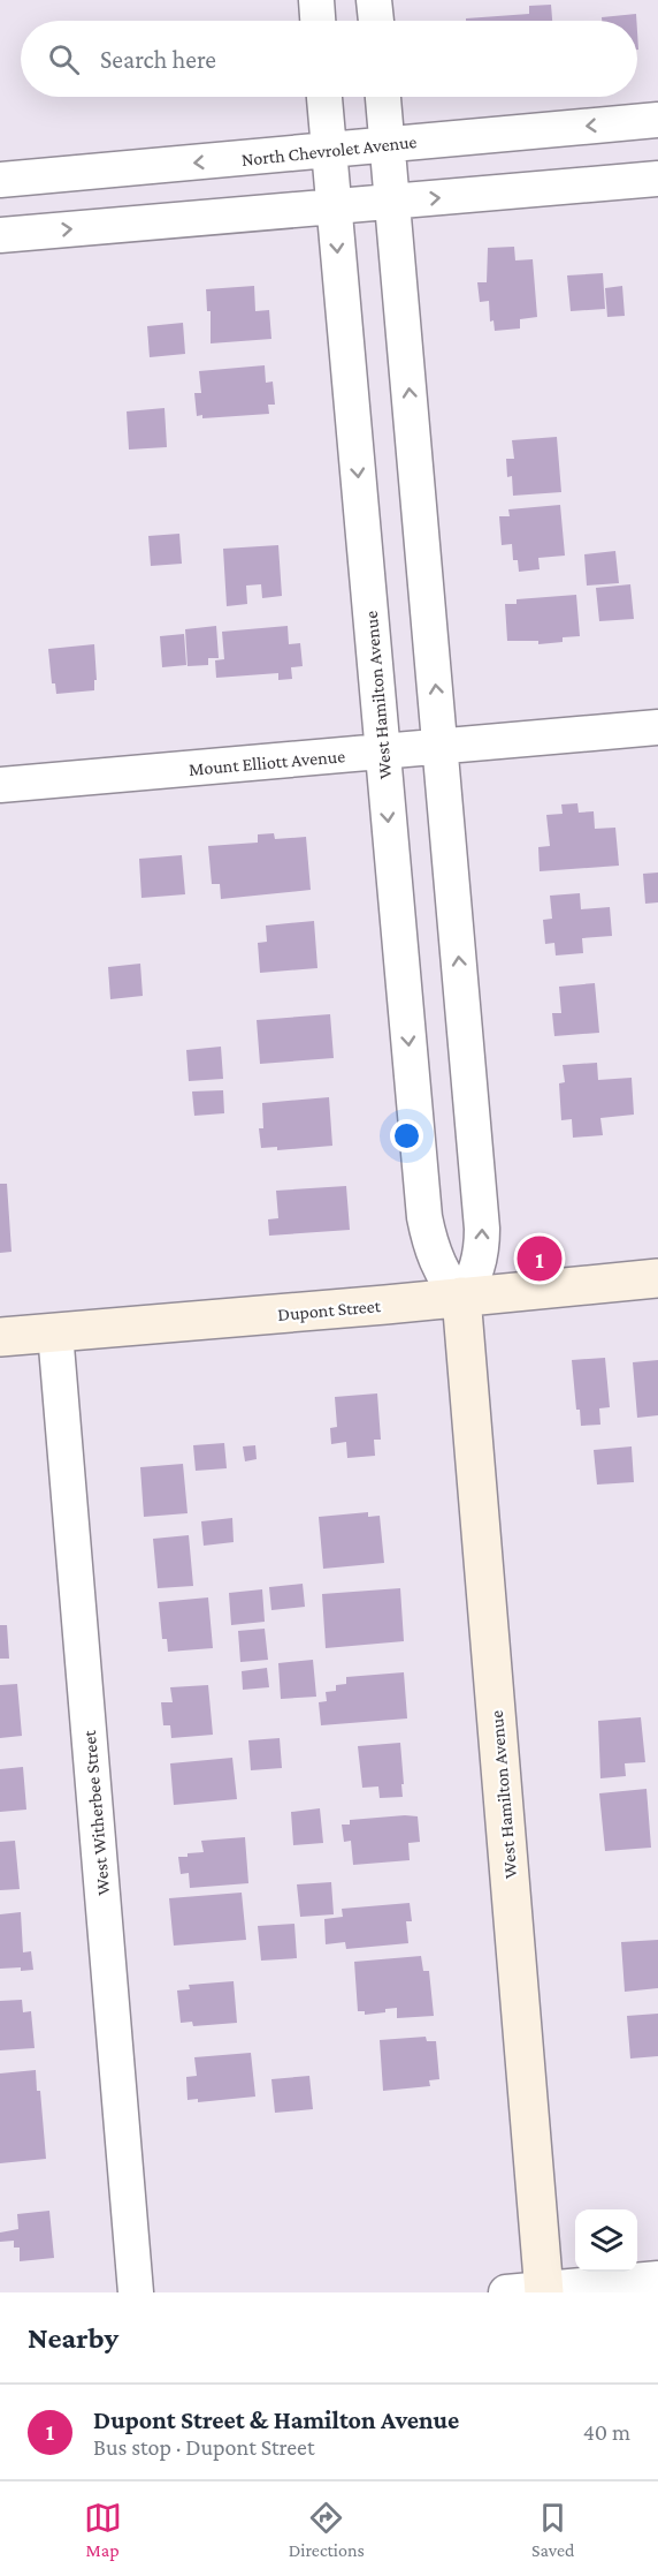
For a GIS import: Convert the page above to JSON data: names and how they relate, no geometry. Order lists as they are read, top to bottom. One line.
{"streets":{"street":["North Chevrolet Avenue","West Hamilton Avenue","Mount Elliott Avenue","Dupont Street","West Witherbee Street"]},"crossings":[["North Chevrolet Avenue","West Hamilton Avenue"],["West Hamilton Avenue","Mount Elliott Avenue"],["West Hamilton Avenue","Dupont Street"],["Dupont Street","West Witherbee Street"]],"page":{"search":"Search here","pins":"1","heading":"Nearby","list":[{"mark":"1","name":"Dupont Street & Hamilton Avenue","note":"Bus stop · Dupont Street","value":"40 m"}],"nav":["Map","Directions","Saved"]}}
